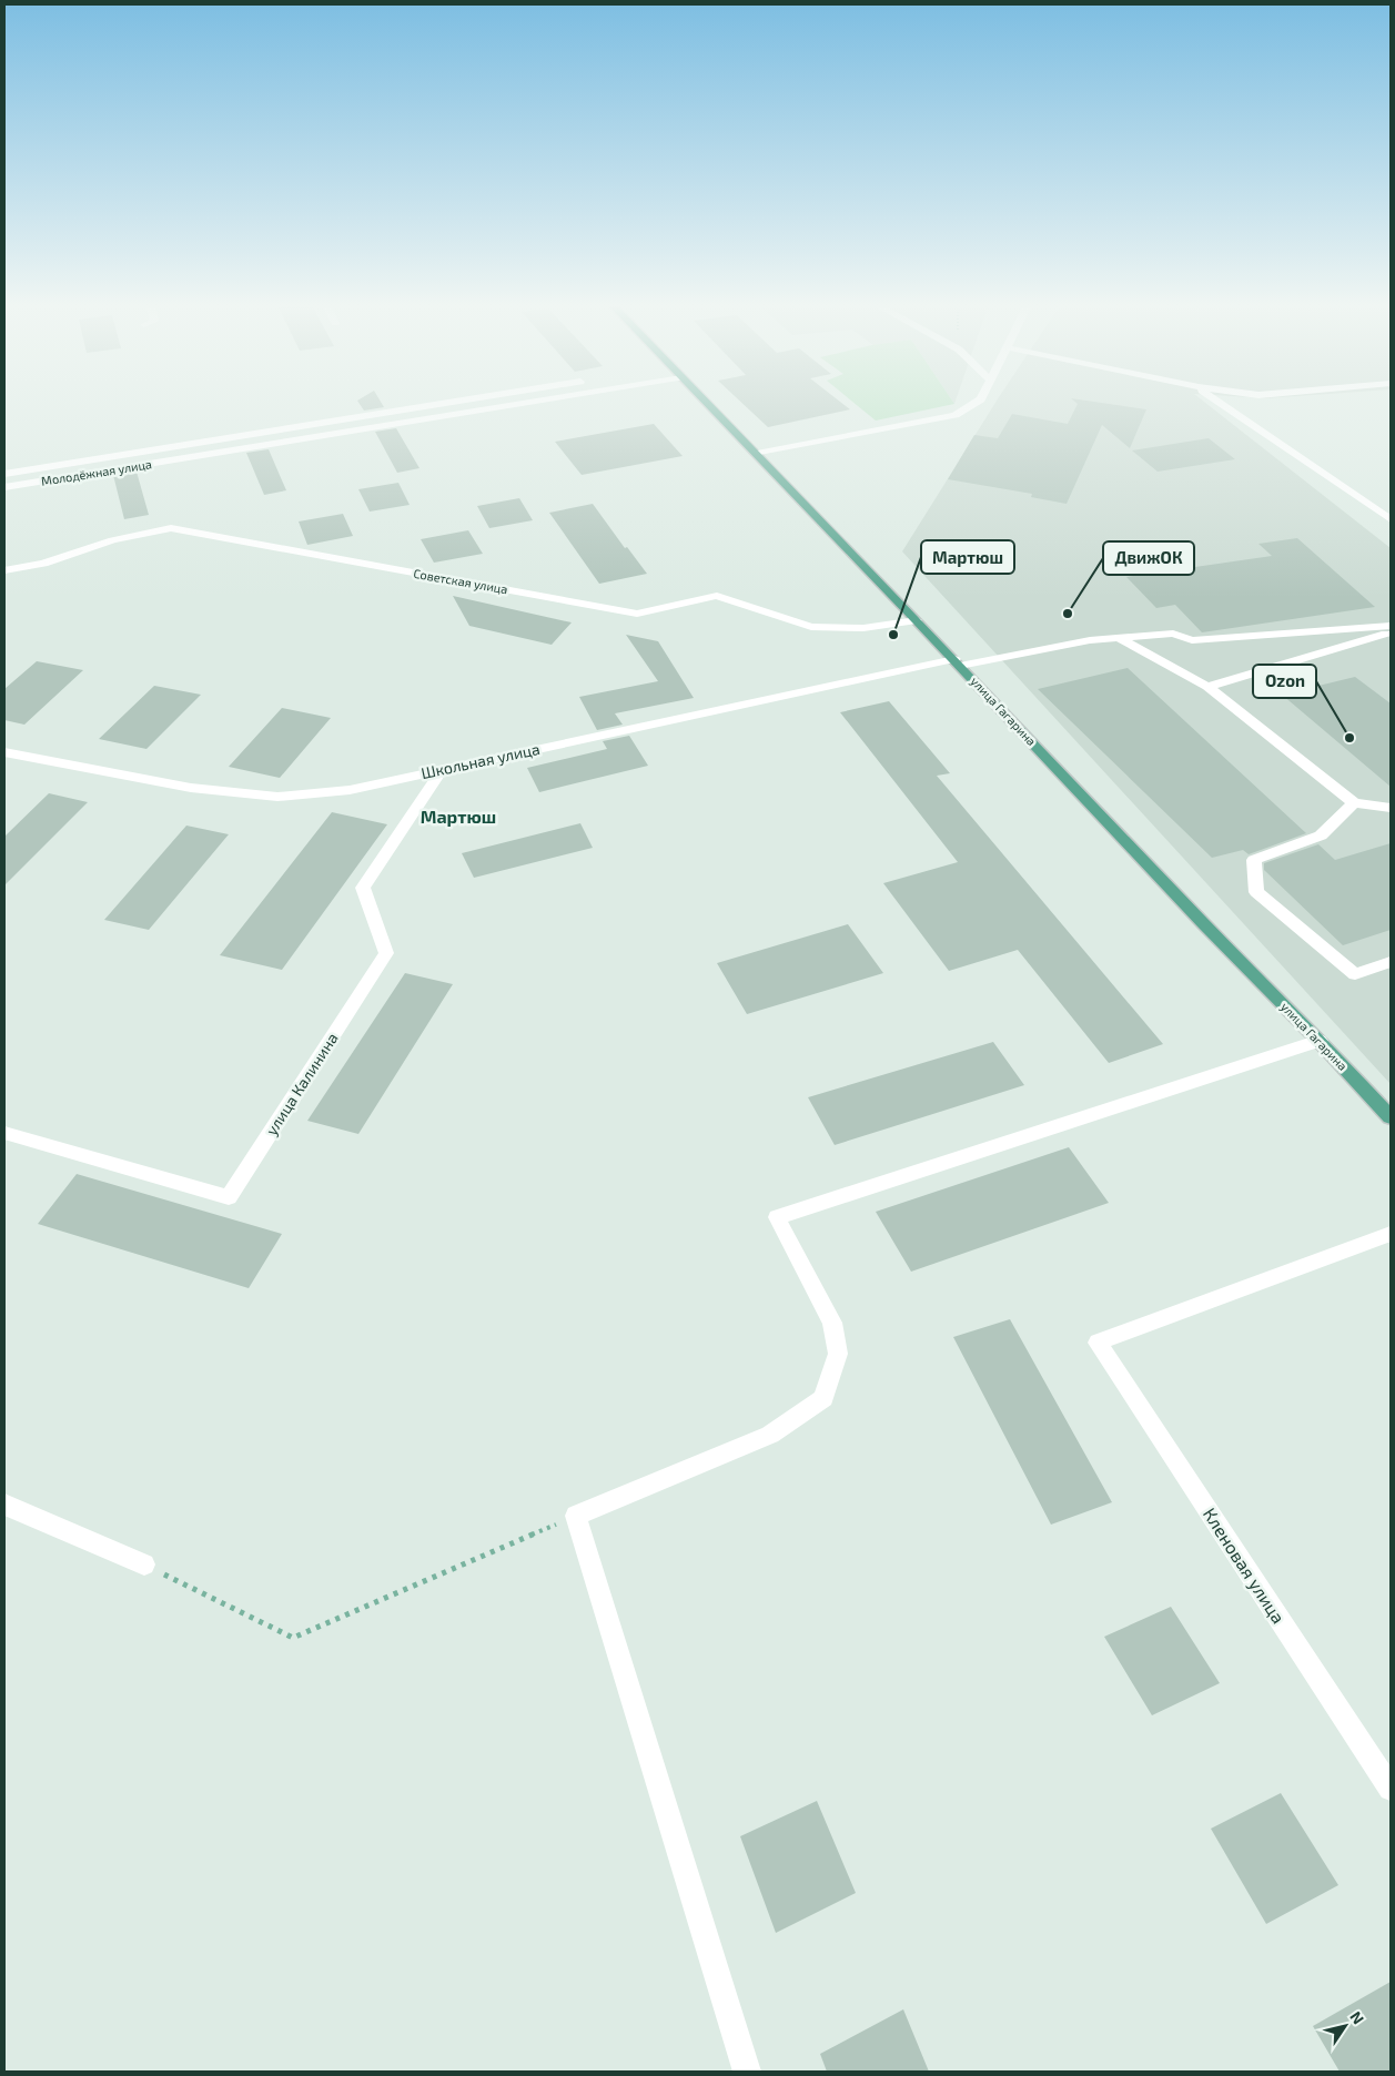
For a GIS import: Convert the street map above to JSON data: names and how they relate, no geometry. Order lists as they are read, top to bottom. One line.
{"streets":{"main road":["улица Гагарина"],"street":["Молодёжная улица","Советская улица","Школьная улица","улица Калинина","Кленовая улица"]},"crossings":[["Советская улица","улица Гагарина"],["улица Гагарина","Школьная улица"],["Школьная улица","улица Калинина"]],"districts":["Мартюш"],"places":["ДвижОК","Мартюш","Ozon"],"north":"top right"}
